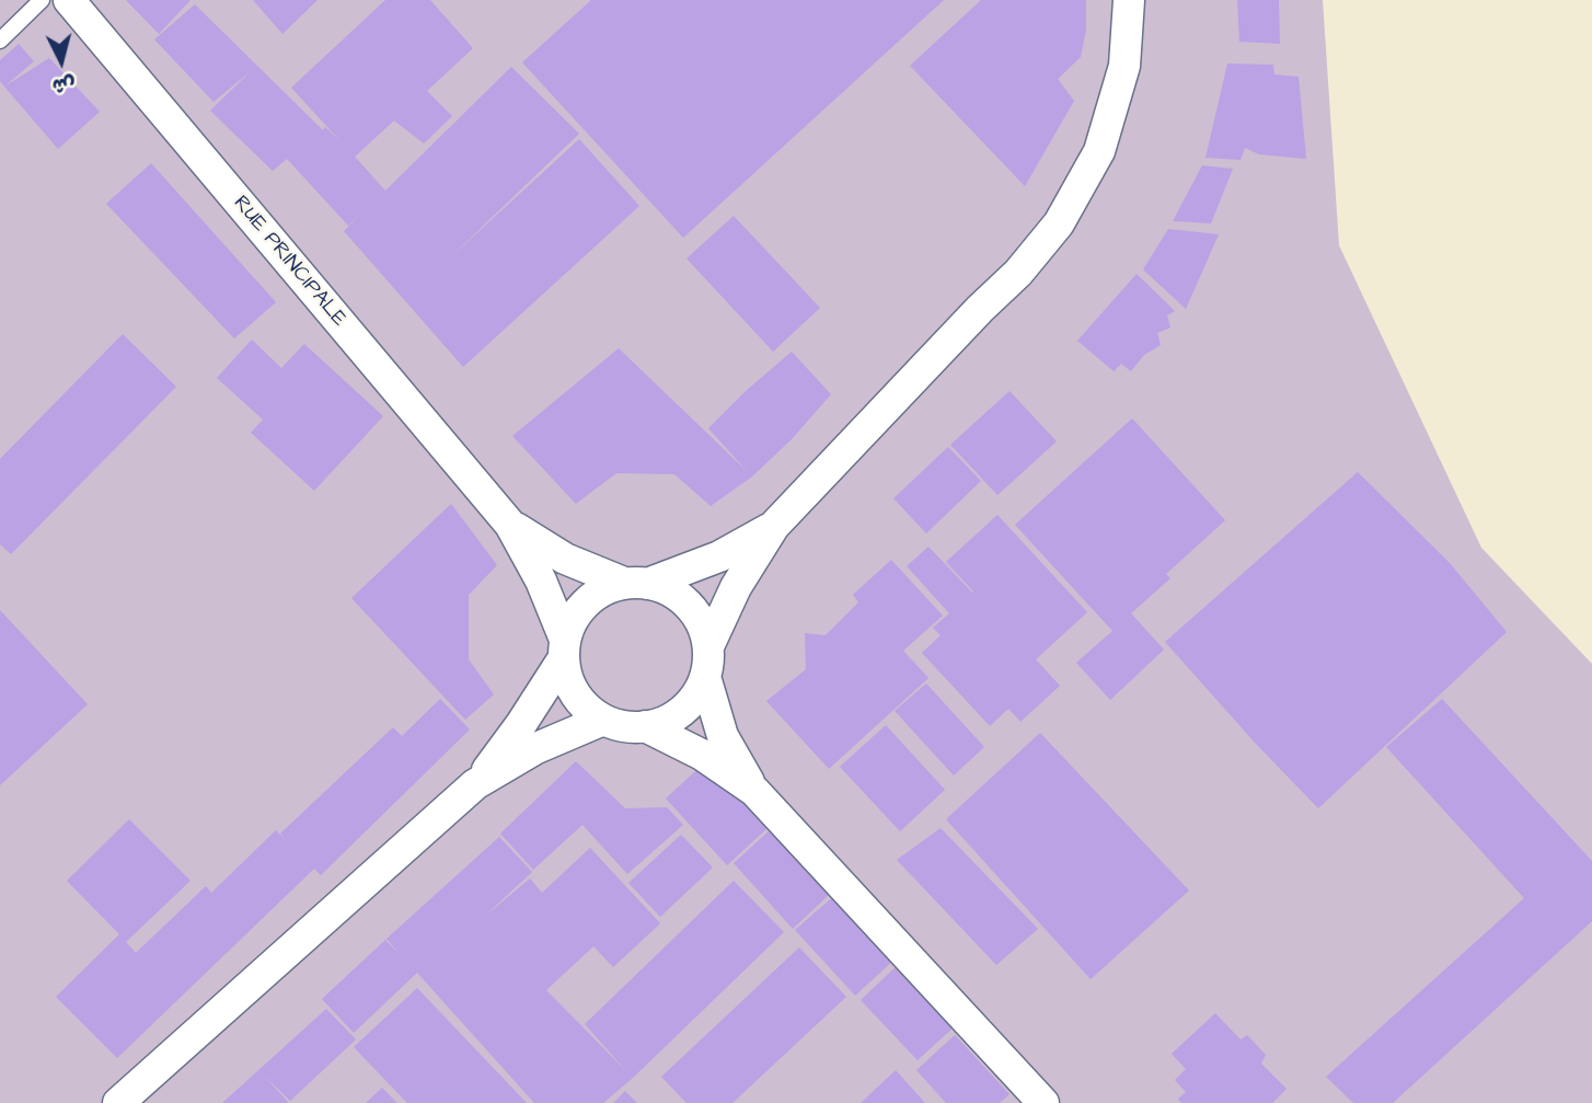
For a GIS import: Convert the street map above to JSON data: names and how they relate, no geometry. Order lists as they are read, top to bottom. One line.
{"streets":{"street":["RUE PRINCIPALE"]},"north":"bottom"}
